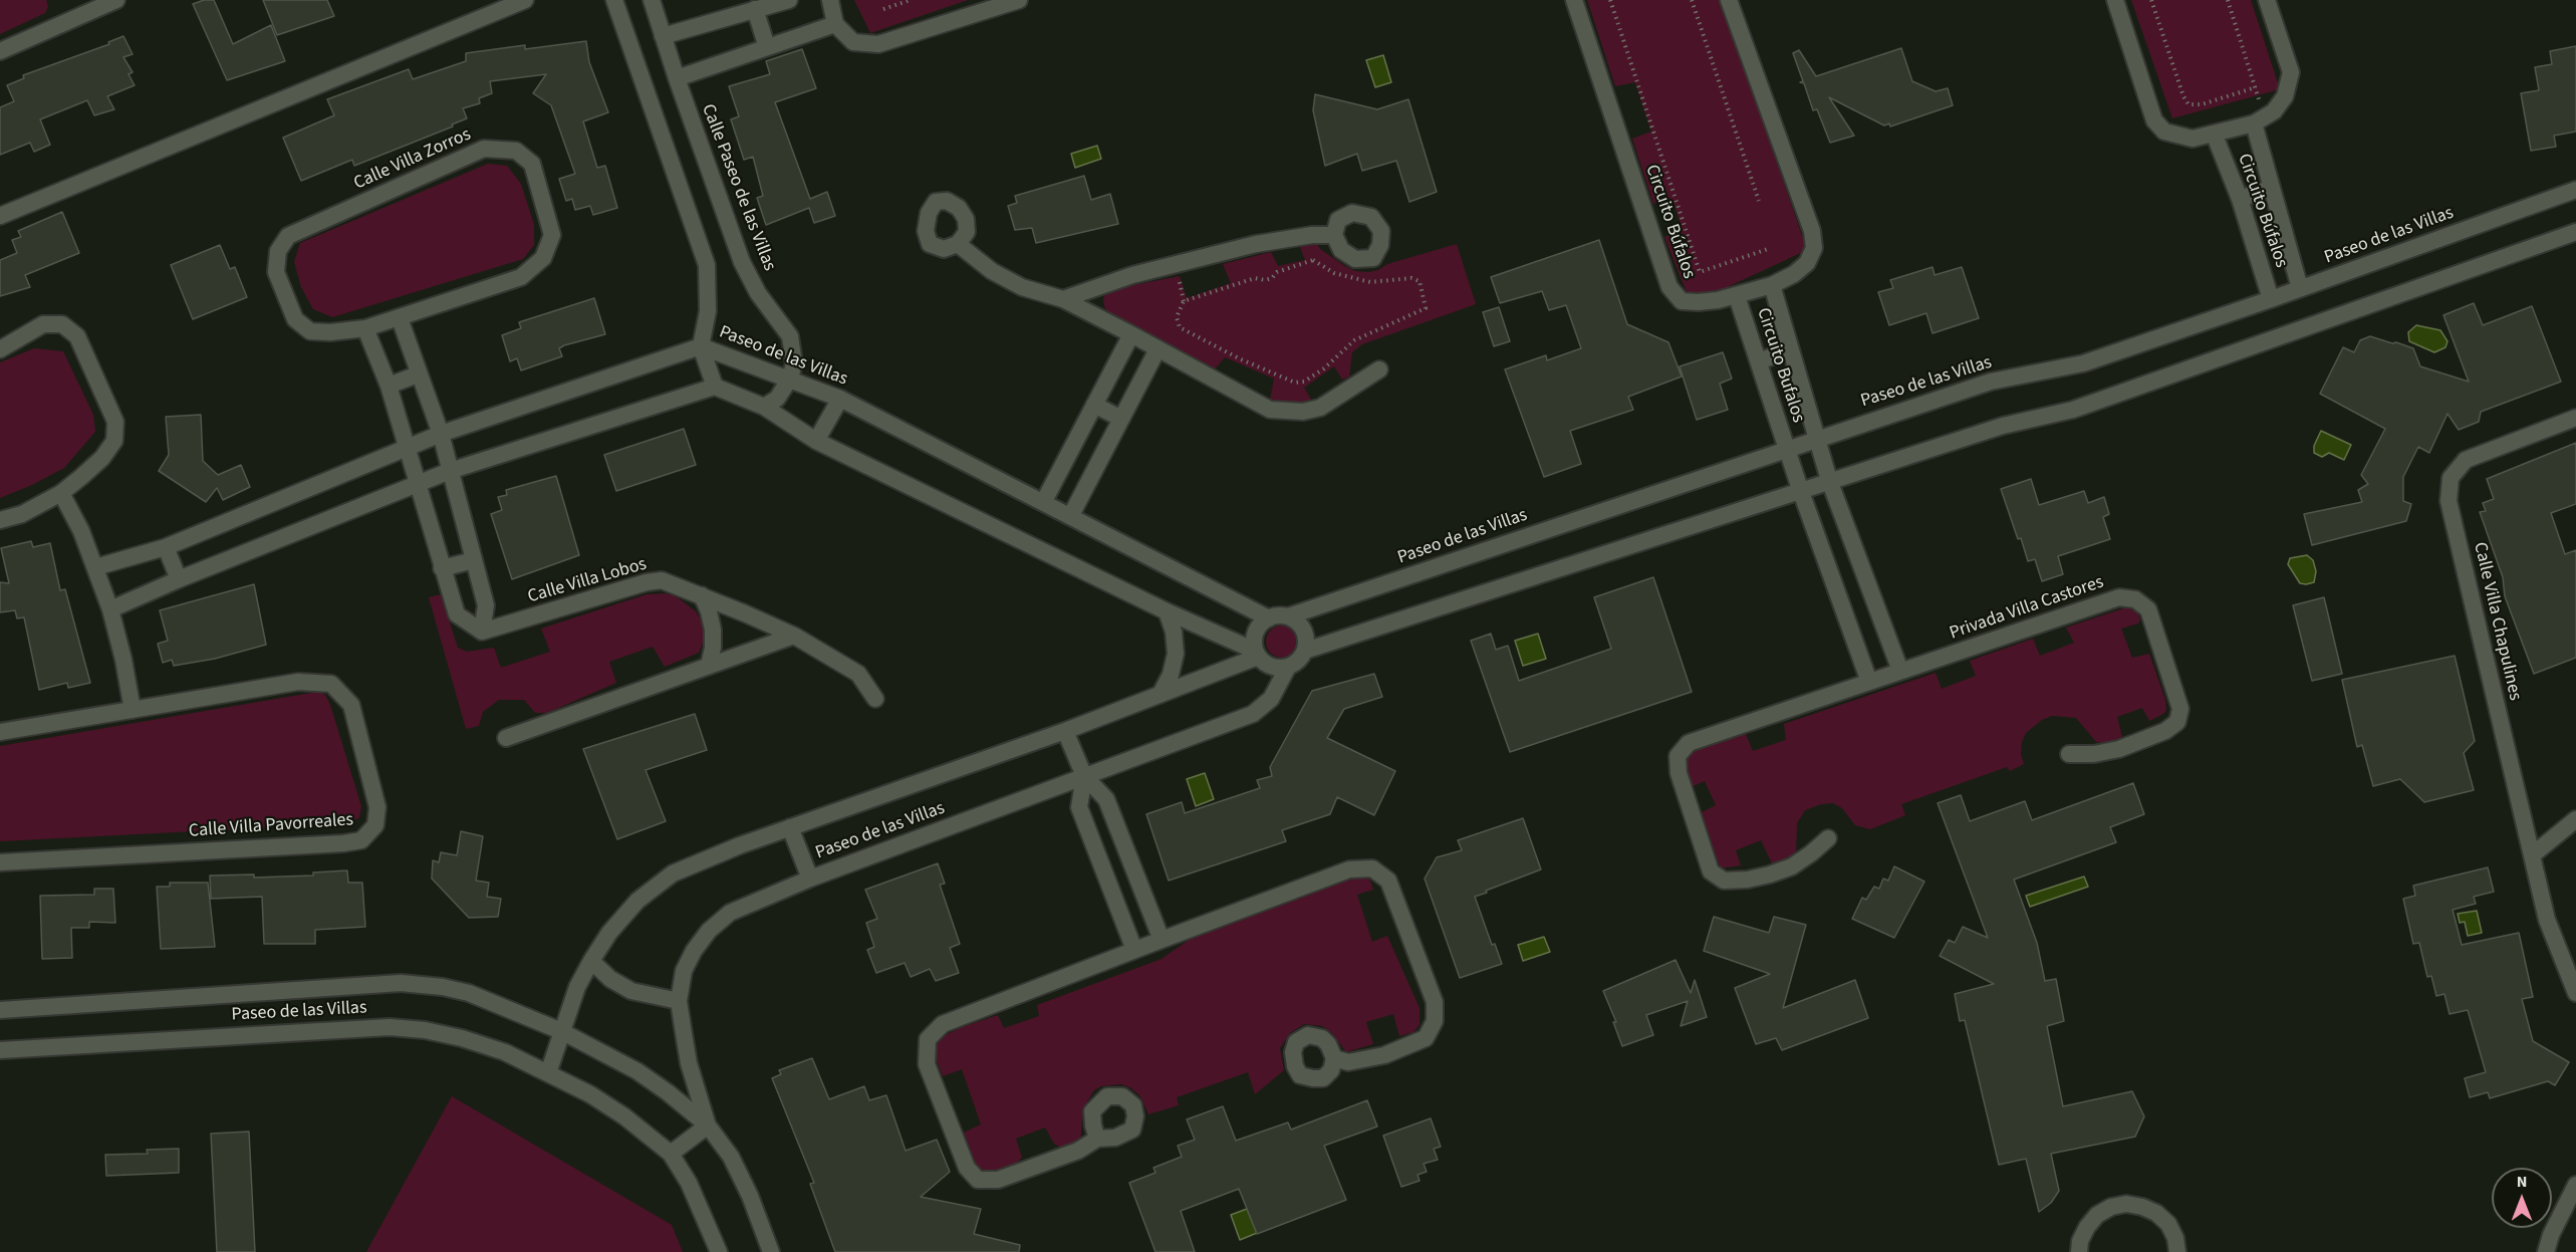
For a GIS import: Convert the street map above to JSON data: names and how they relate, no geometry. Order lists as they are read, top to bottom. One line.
{"streets":{"street":["Calle Villa Zorros","Calle Paseo de las Villas","Circuito Búfalos","Paseo de las Villas","Circuito Bufalos","Calle Villa Lobos","Privada Villa Castores","Calle Villa Chapulines","Calle Villa Pavorreales"]},"crossings":[["Calle Paseo de las Villas","Paseo de las Villas"],["Circuito Búfalos","Paseo de las Villas"],["Circuito Búfalos","Circuito Bufalos"],["Paseo de las Villas","Circuito Bufalos"]],"north":"top"}
